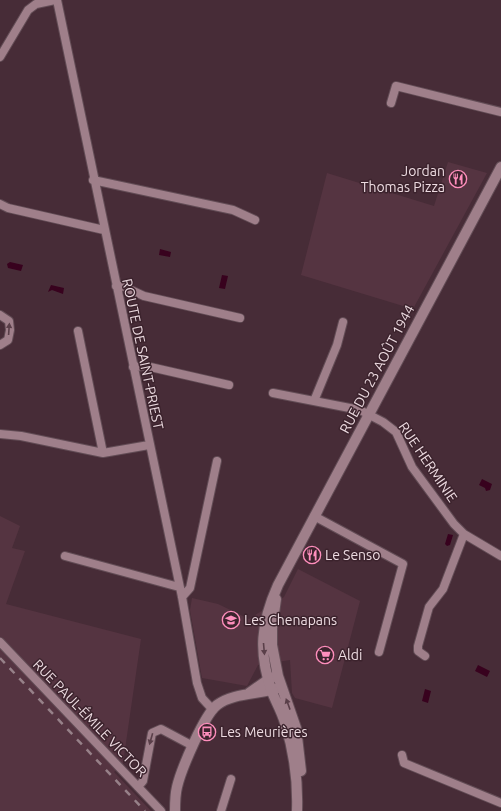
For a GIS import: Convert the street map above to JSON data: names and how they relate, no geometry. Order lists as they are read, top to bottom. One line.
{"streets":{"main road":["RUE DU 23 AOÛT 1944"],"street":["ROUTE DE SAINT-PRIEST","RUE HERMINIE","RUE PAUL-ÉMILE VICTOR"]},"crossings":[["RUE DU 23 AOÛT 1944","RUE HERMINIE"]],"places":{"restaurant":["Jordan Thomas Pizza","Le Senso"],"school or university":["Les Chenapans"],"supermarket":["Aldi"],"bus stop":["Les Meurières"]}}
